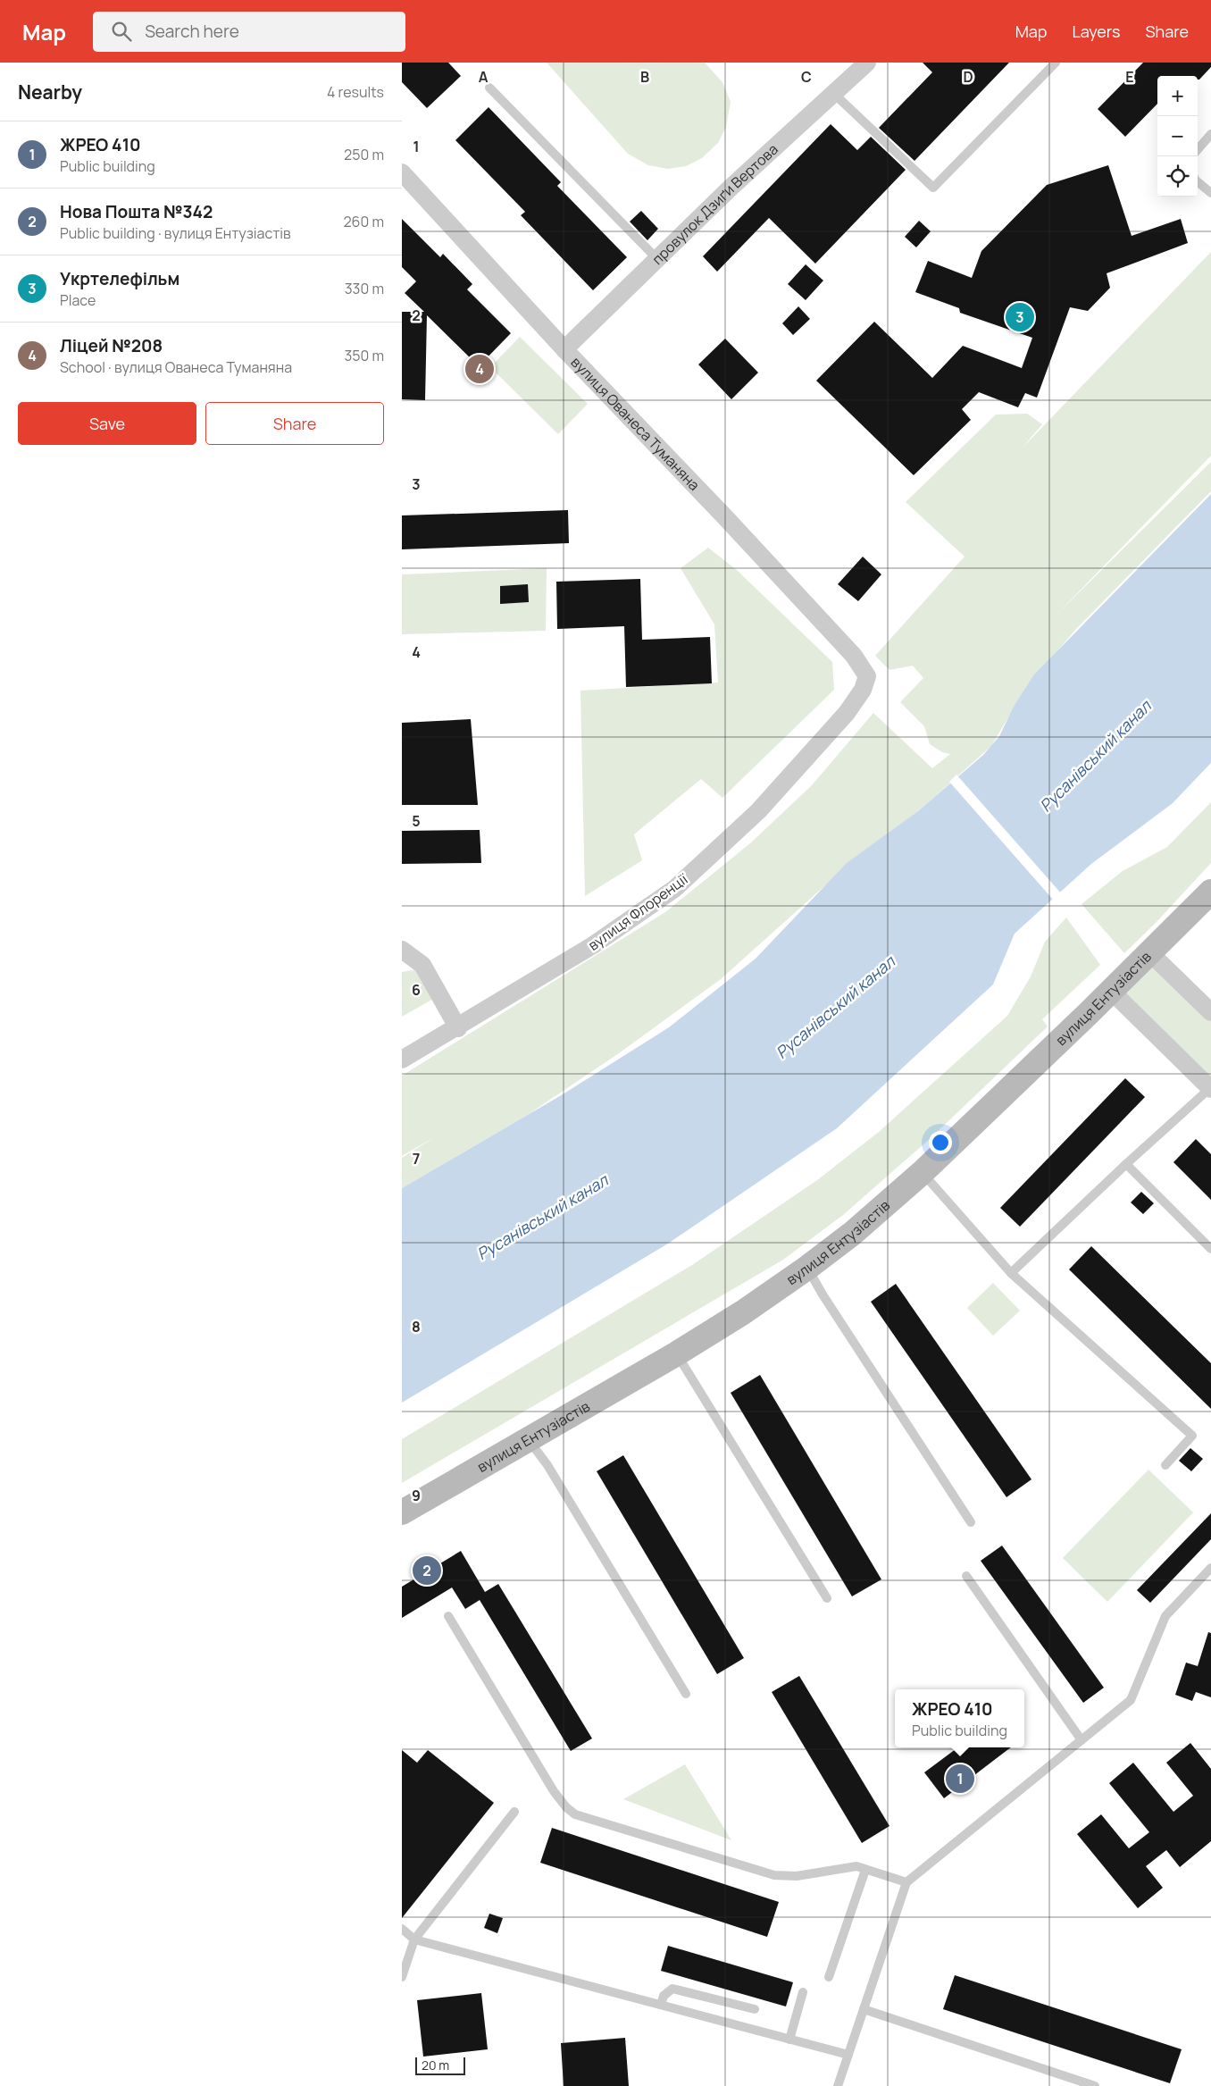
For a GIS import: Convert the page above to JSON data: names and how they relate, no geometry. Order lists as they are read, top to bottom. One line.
{"streets":{"street":["провулок Дзиґи Вертова","вулиця Ованеса Туманяна","вулиця Флоренції","вулиця Ентузіастів"]},"crossings":[["провулок Дзиґи Вертова","вулиця Ованеса Туманяна"],["вулиця Ованеса Туманяна","вулиця Флоренції"]],"water":["Русанівський канал"],"scale_bar":"20 m","page":{"header":"Map","search":"Search here","nav":["Map","Layers","Share"],"heading":["Nearby","4 results"],"map_buttons":["+","−"],"list":[{"mark":"1","name":"ЖРЕО 410","note":"Public building","value":"250 m"},{"mark":"2","name":"Нова Пошта №342","note":"Public building · вулиця Ентузіастів","value":"260 m"},{"mark":"3","name":"Укртелефільм","note":"Place","value":"330 m"},{"mark":"4","name":"Ліцей №208","note":"School · вулиця Ованеса Туманяна","value":"350 m"}],"pins":["3","4","2","1"],"buttons":["Save","Share"],"popup":["ЖРЕО 410","Public building"],"scale":"20 m"},"grid":{"columns":["A","B","C","D","E"],"rows":["1","2","3","4","5","6","7","8","9"]}}
